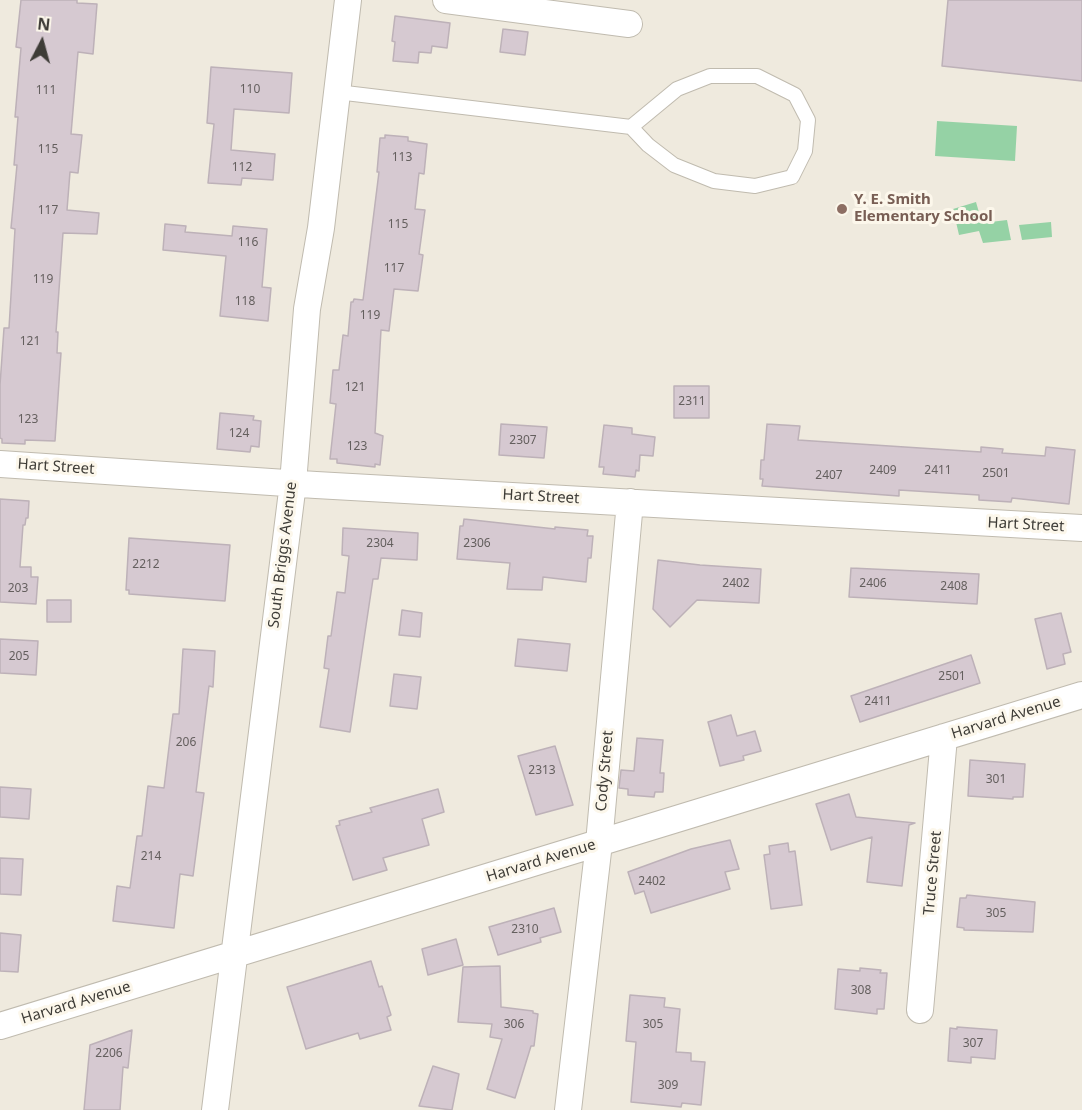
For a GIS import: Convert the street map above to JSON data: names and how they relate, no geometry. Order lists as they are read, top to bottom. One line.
{"streets":{"street":["Hart Street","South Briggs Avenue","Harvard Avenue","Cody Street","Truce Street"]},"crossings":[["Hart Street","South Briggs Avenue"],["Hart Street","Cody Street"],["South Briggs Avenue","Harvard Avenue"],["Harvard Avenue","Cody Street"],["Harvard Avenue","Truce Street"]],"places":["Y. E. Smith Elementary School"],"house_numbers":["110","111","115","113","112","117","115","116","117","119","118","119","121","121","2311","123","124","2307","123","2409","2411","2501","2407","2304","2306","2212","2402","2406","2408","203","205","2501","2411","206","2313","301","214","2402","305","2310","308","306","305","307","2206","309"],"north":"top"}
